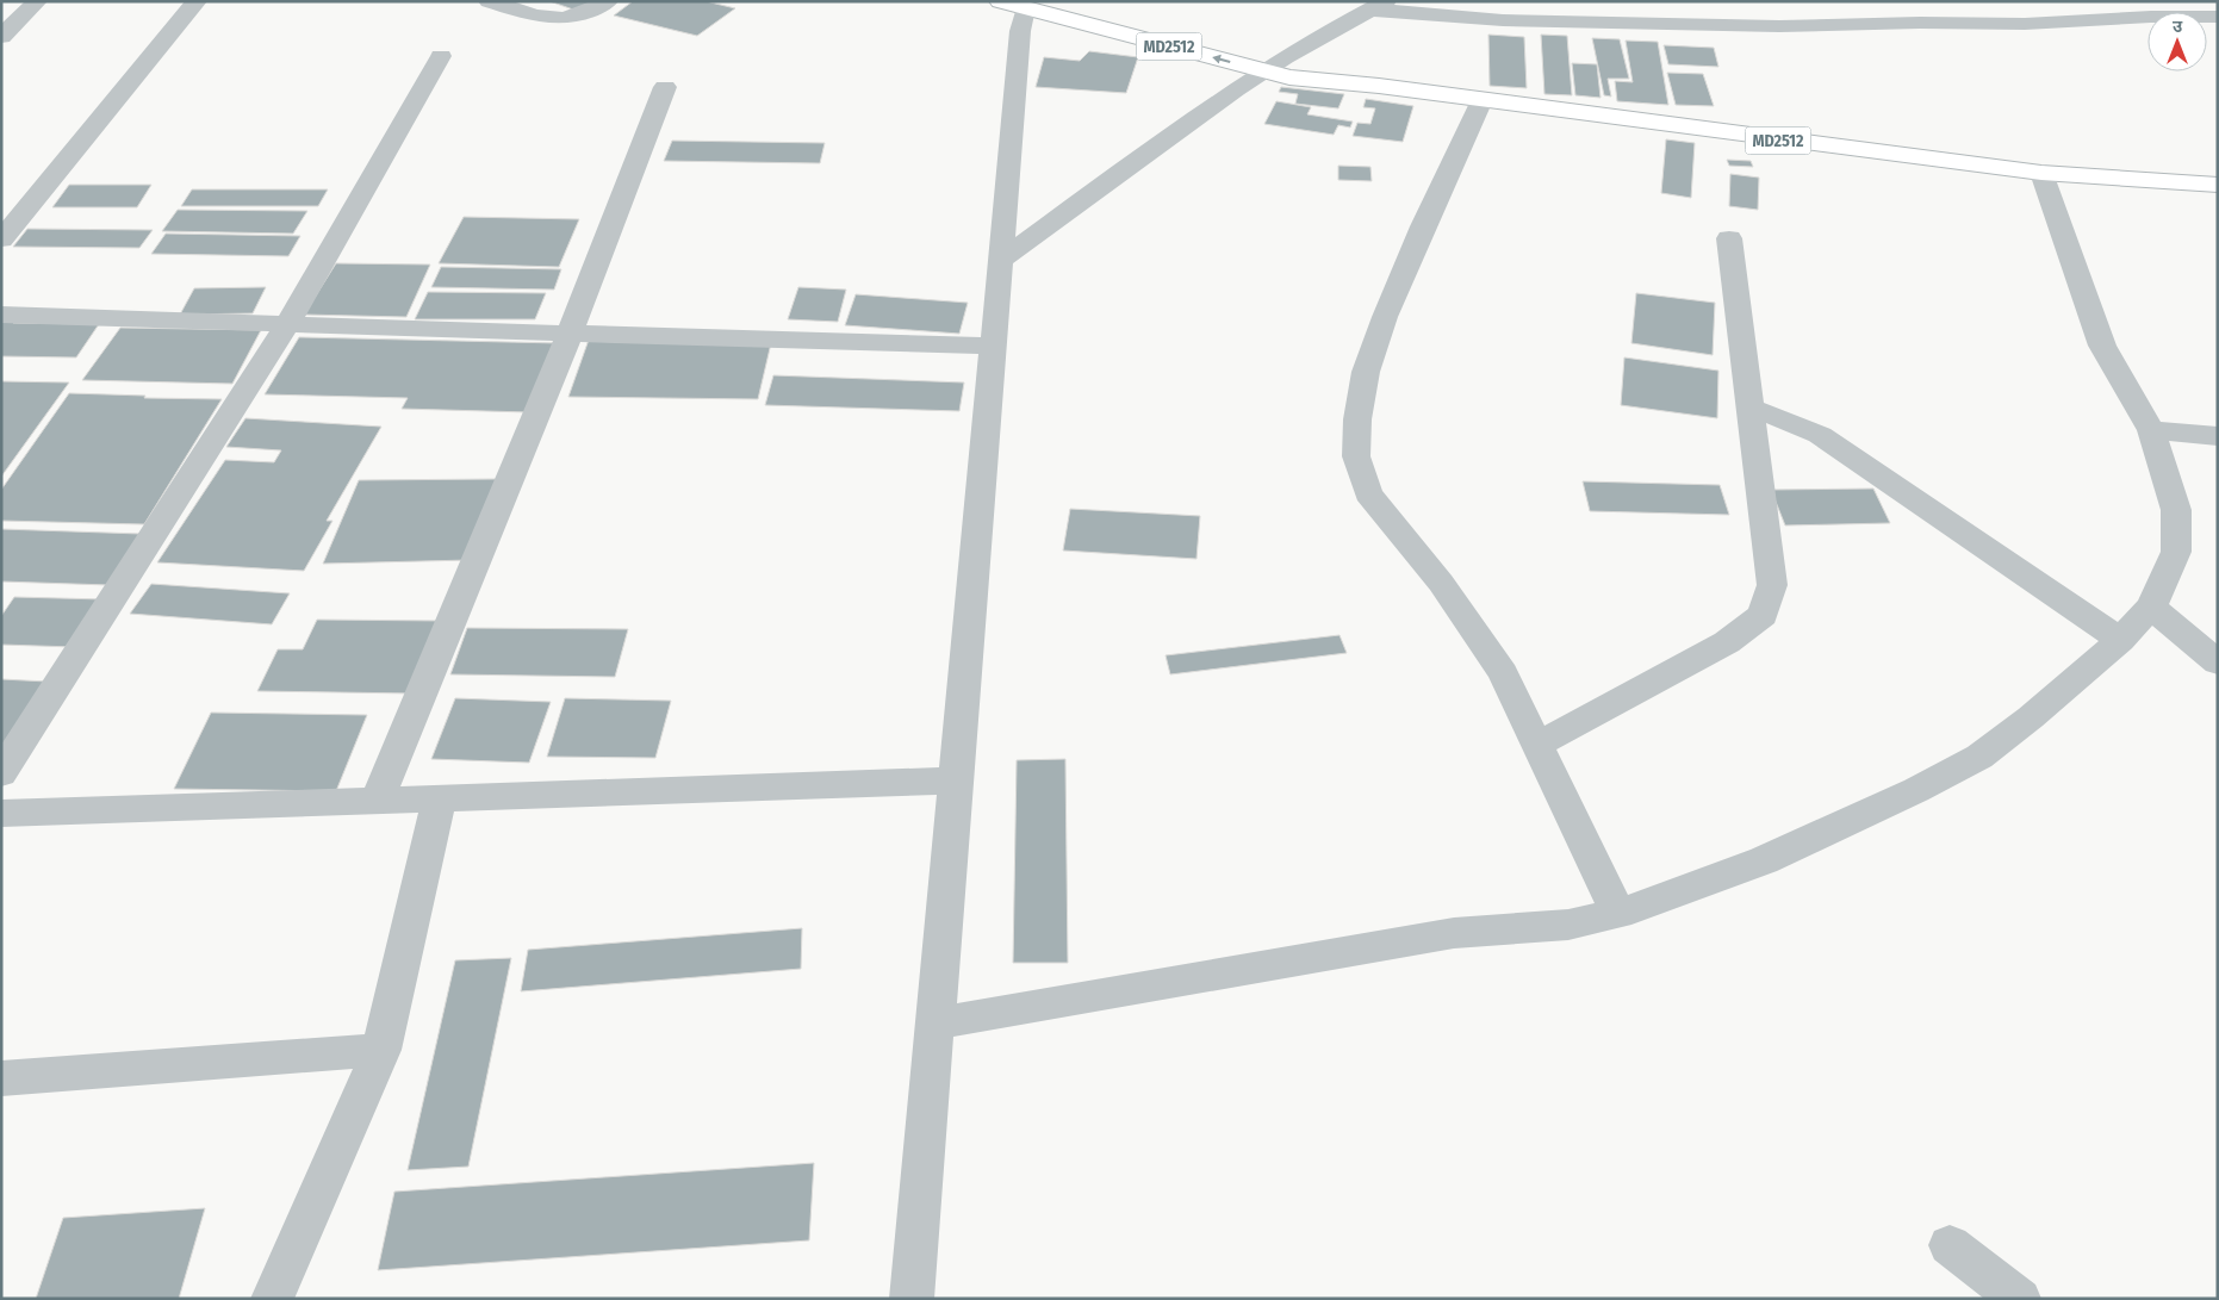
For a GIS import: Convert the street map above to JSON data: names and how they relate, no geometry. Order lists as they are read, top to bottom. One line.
{"streets":{"main road":["MD2512"]},"north":"top"}
